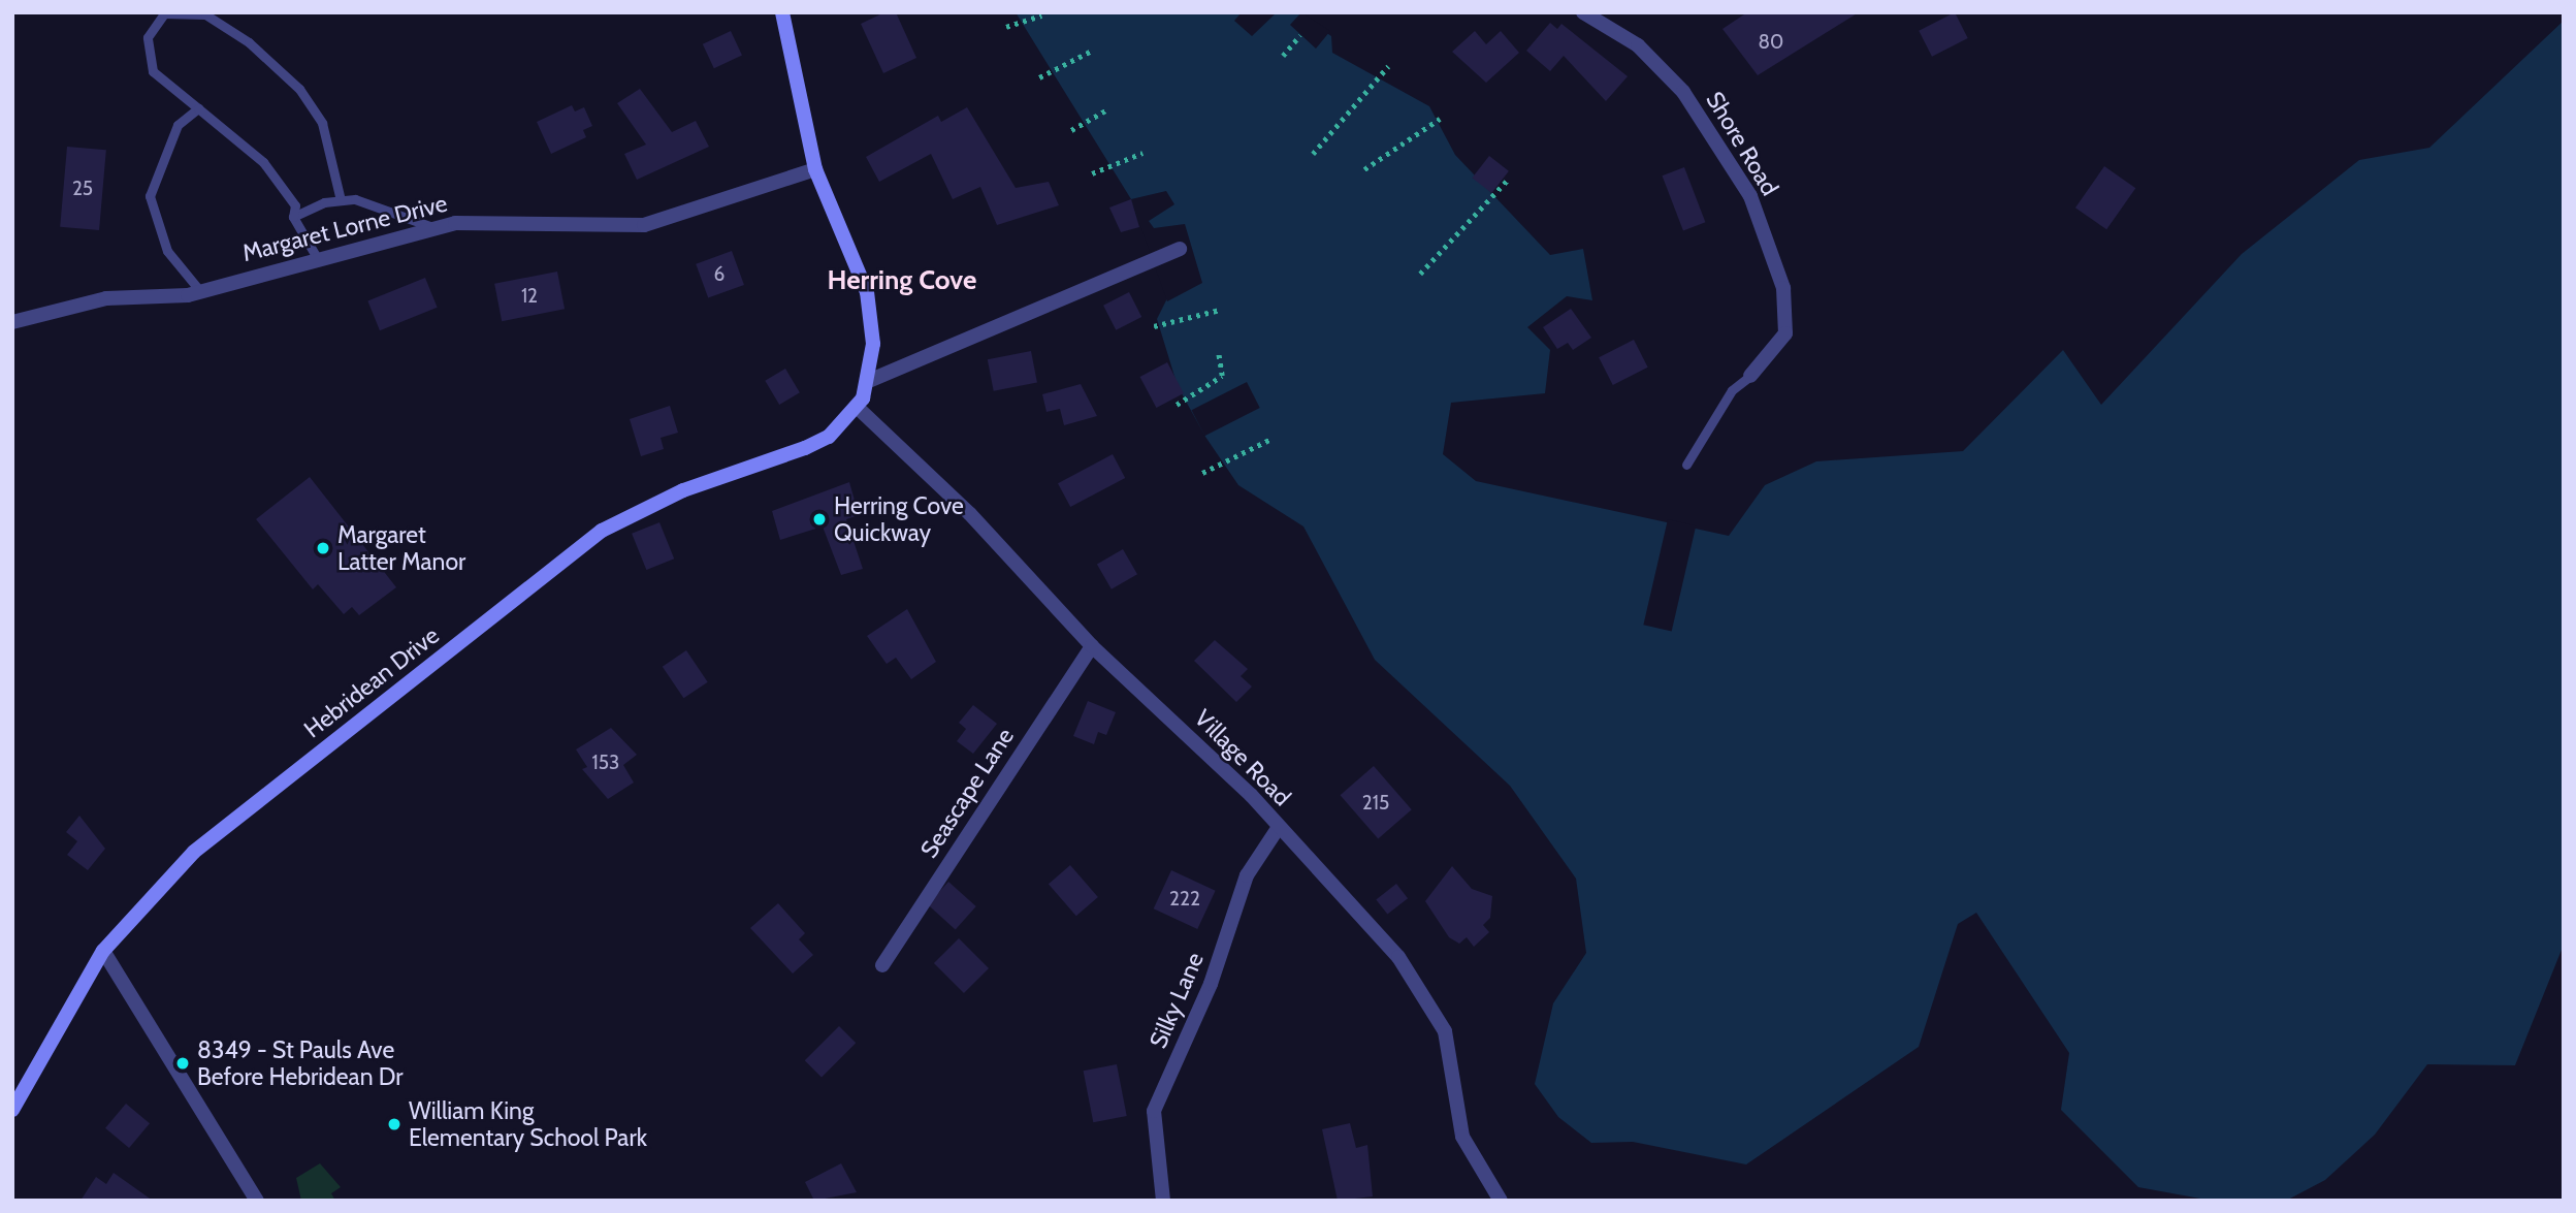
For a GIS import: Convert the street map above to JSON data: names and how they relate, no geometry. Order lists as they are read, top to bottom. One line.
{"streets":{"main road":["Hebridean Drive"],"street":["Shore Road","Margaret Lorne Drive","Village Road","Seascape Lane","Silky Lane"]},"crossings":[["Hebridean Drive","Village Road"],["Village Road","Seascape Lane"],["Village Road","Silky Lane"]],"districts":["Herring Cove"],"places":["Herring Cove Quickway","Margaret Latter Manor","8349 - St Pauls Ave Before Hebridean Dr","William King Elementary School Park"],"house_numbers":["80","25","6","12","153","215","222"]}
